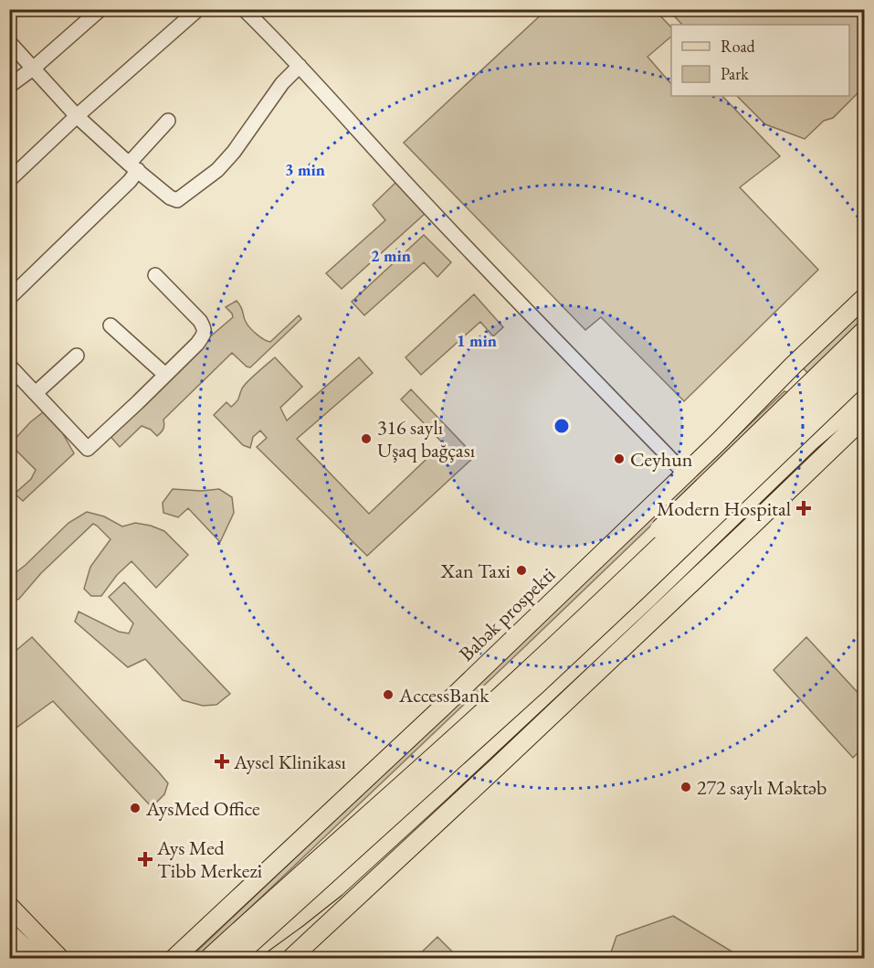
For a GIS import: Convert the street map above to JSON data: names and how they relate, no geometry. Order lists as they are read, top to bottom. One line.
{"streets":{"main road":["Babək prospekti"]},"places":{"other":["316 saylı Uşaq bağçası","Ceyhun","Xan Taxi","AccessBank","272 saylı Məktəb","AysMed Office"],"health":["Modern Hospital","Aysel Klinikası","Ays Med Tibb Merkezi"]},"legend":["Road","Park"],"rings":["3 min","2 min","1 min"]}
